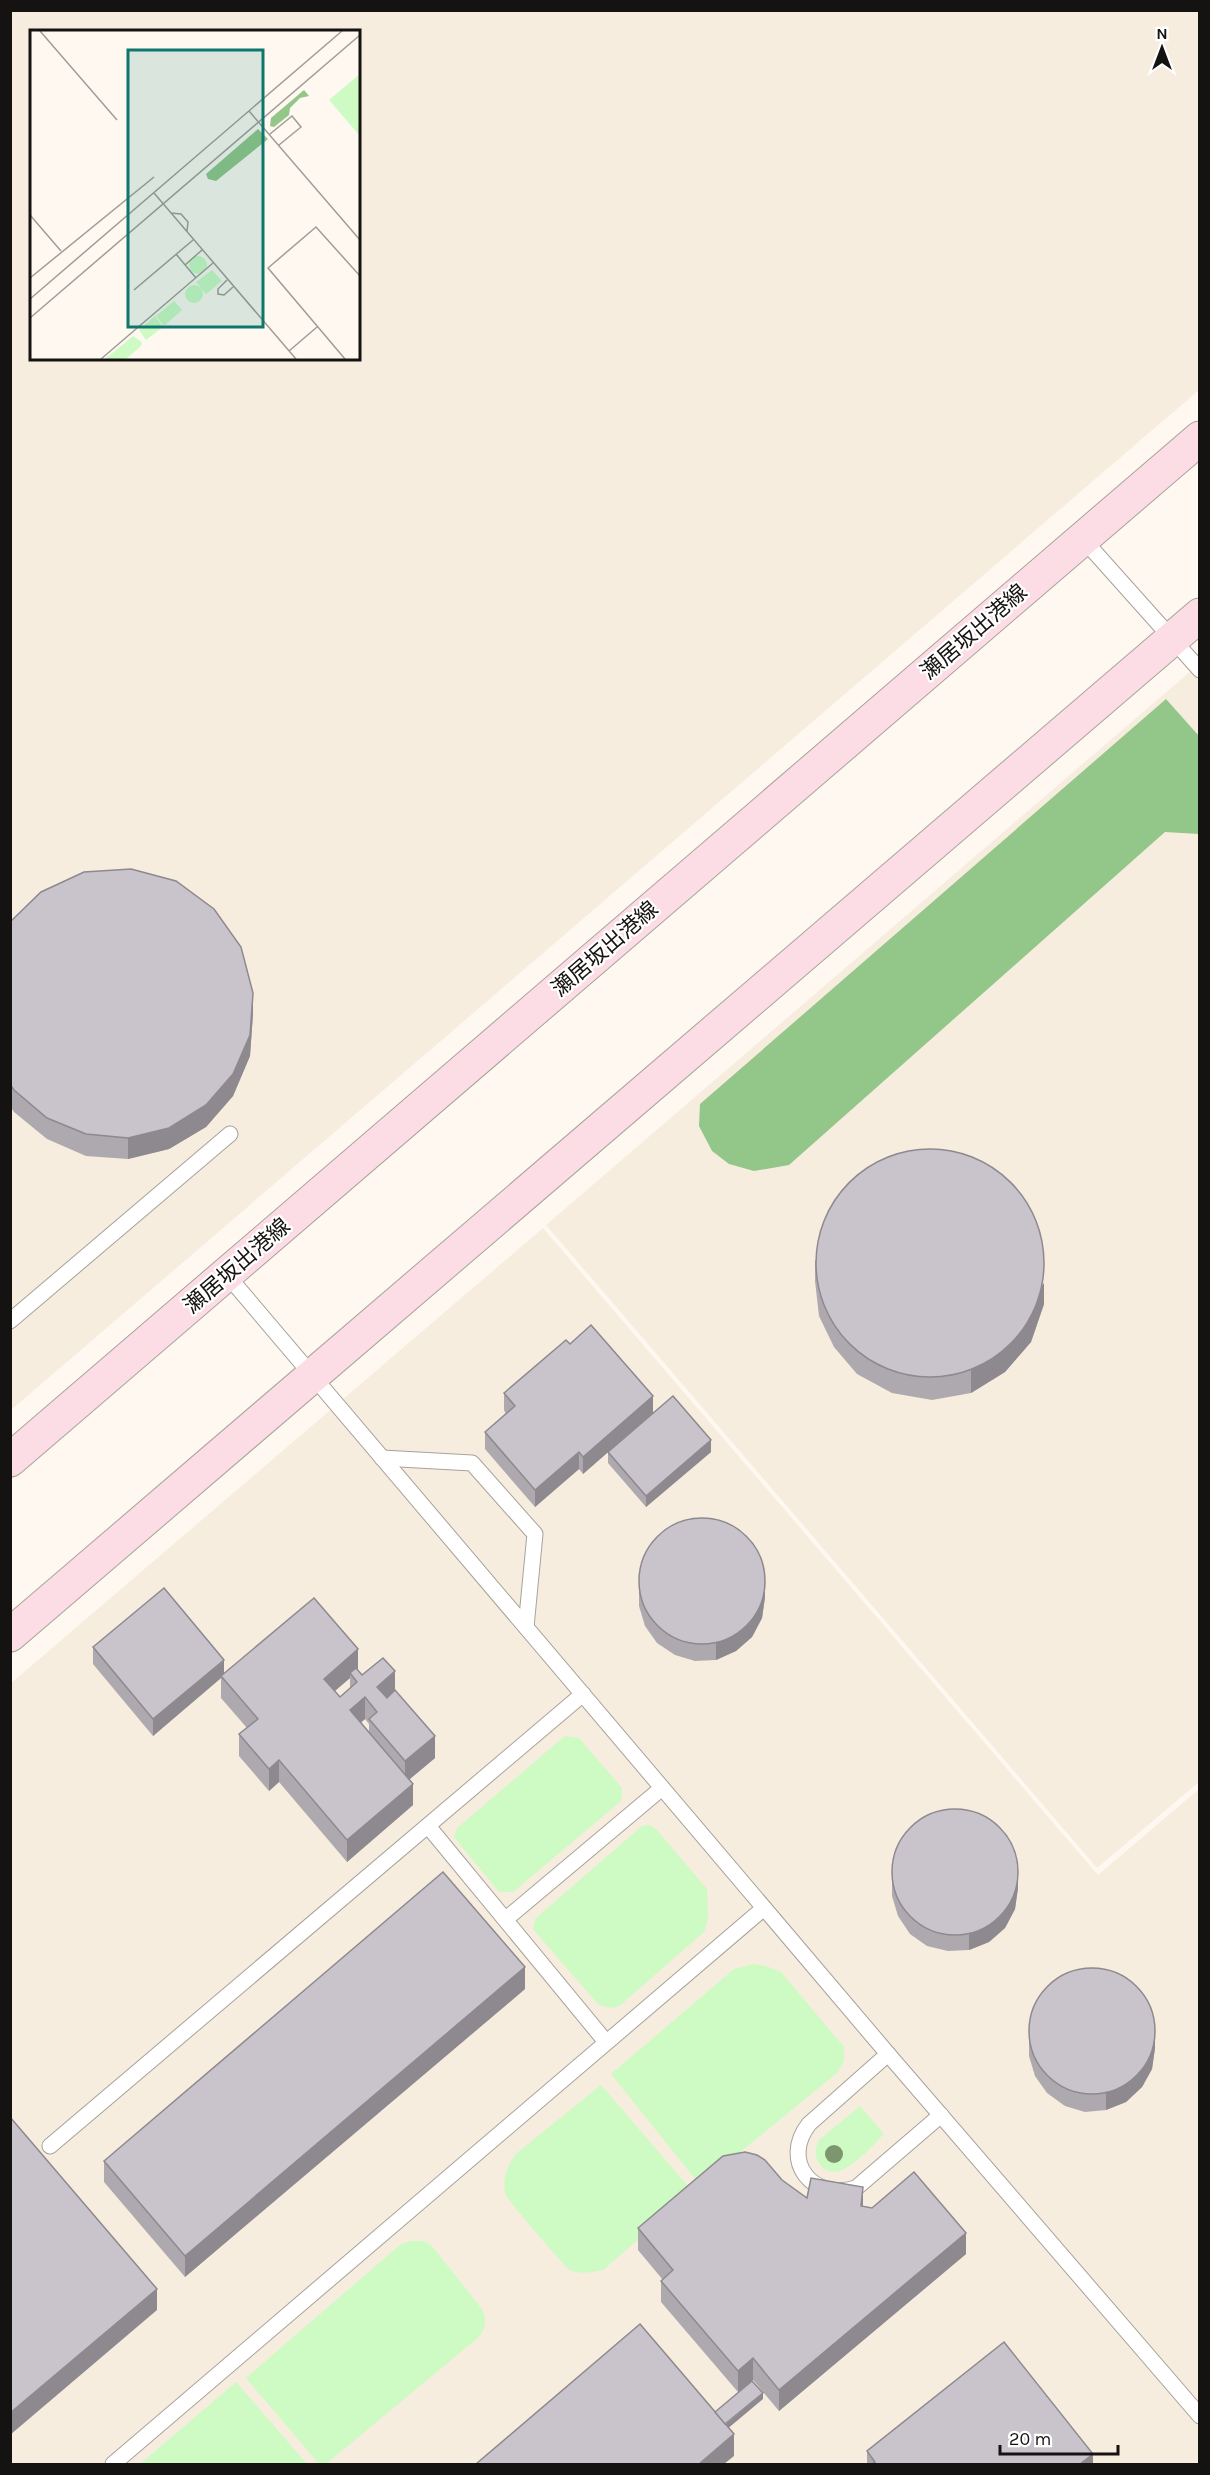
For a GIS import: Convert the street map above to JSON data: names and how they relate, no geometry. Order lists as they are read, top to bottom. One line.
{"streets":{"main road":["瀬居坂出港線"]},"scale_bar":"20 m","north":"top"}
